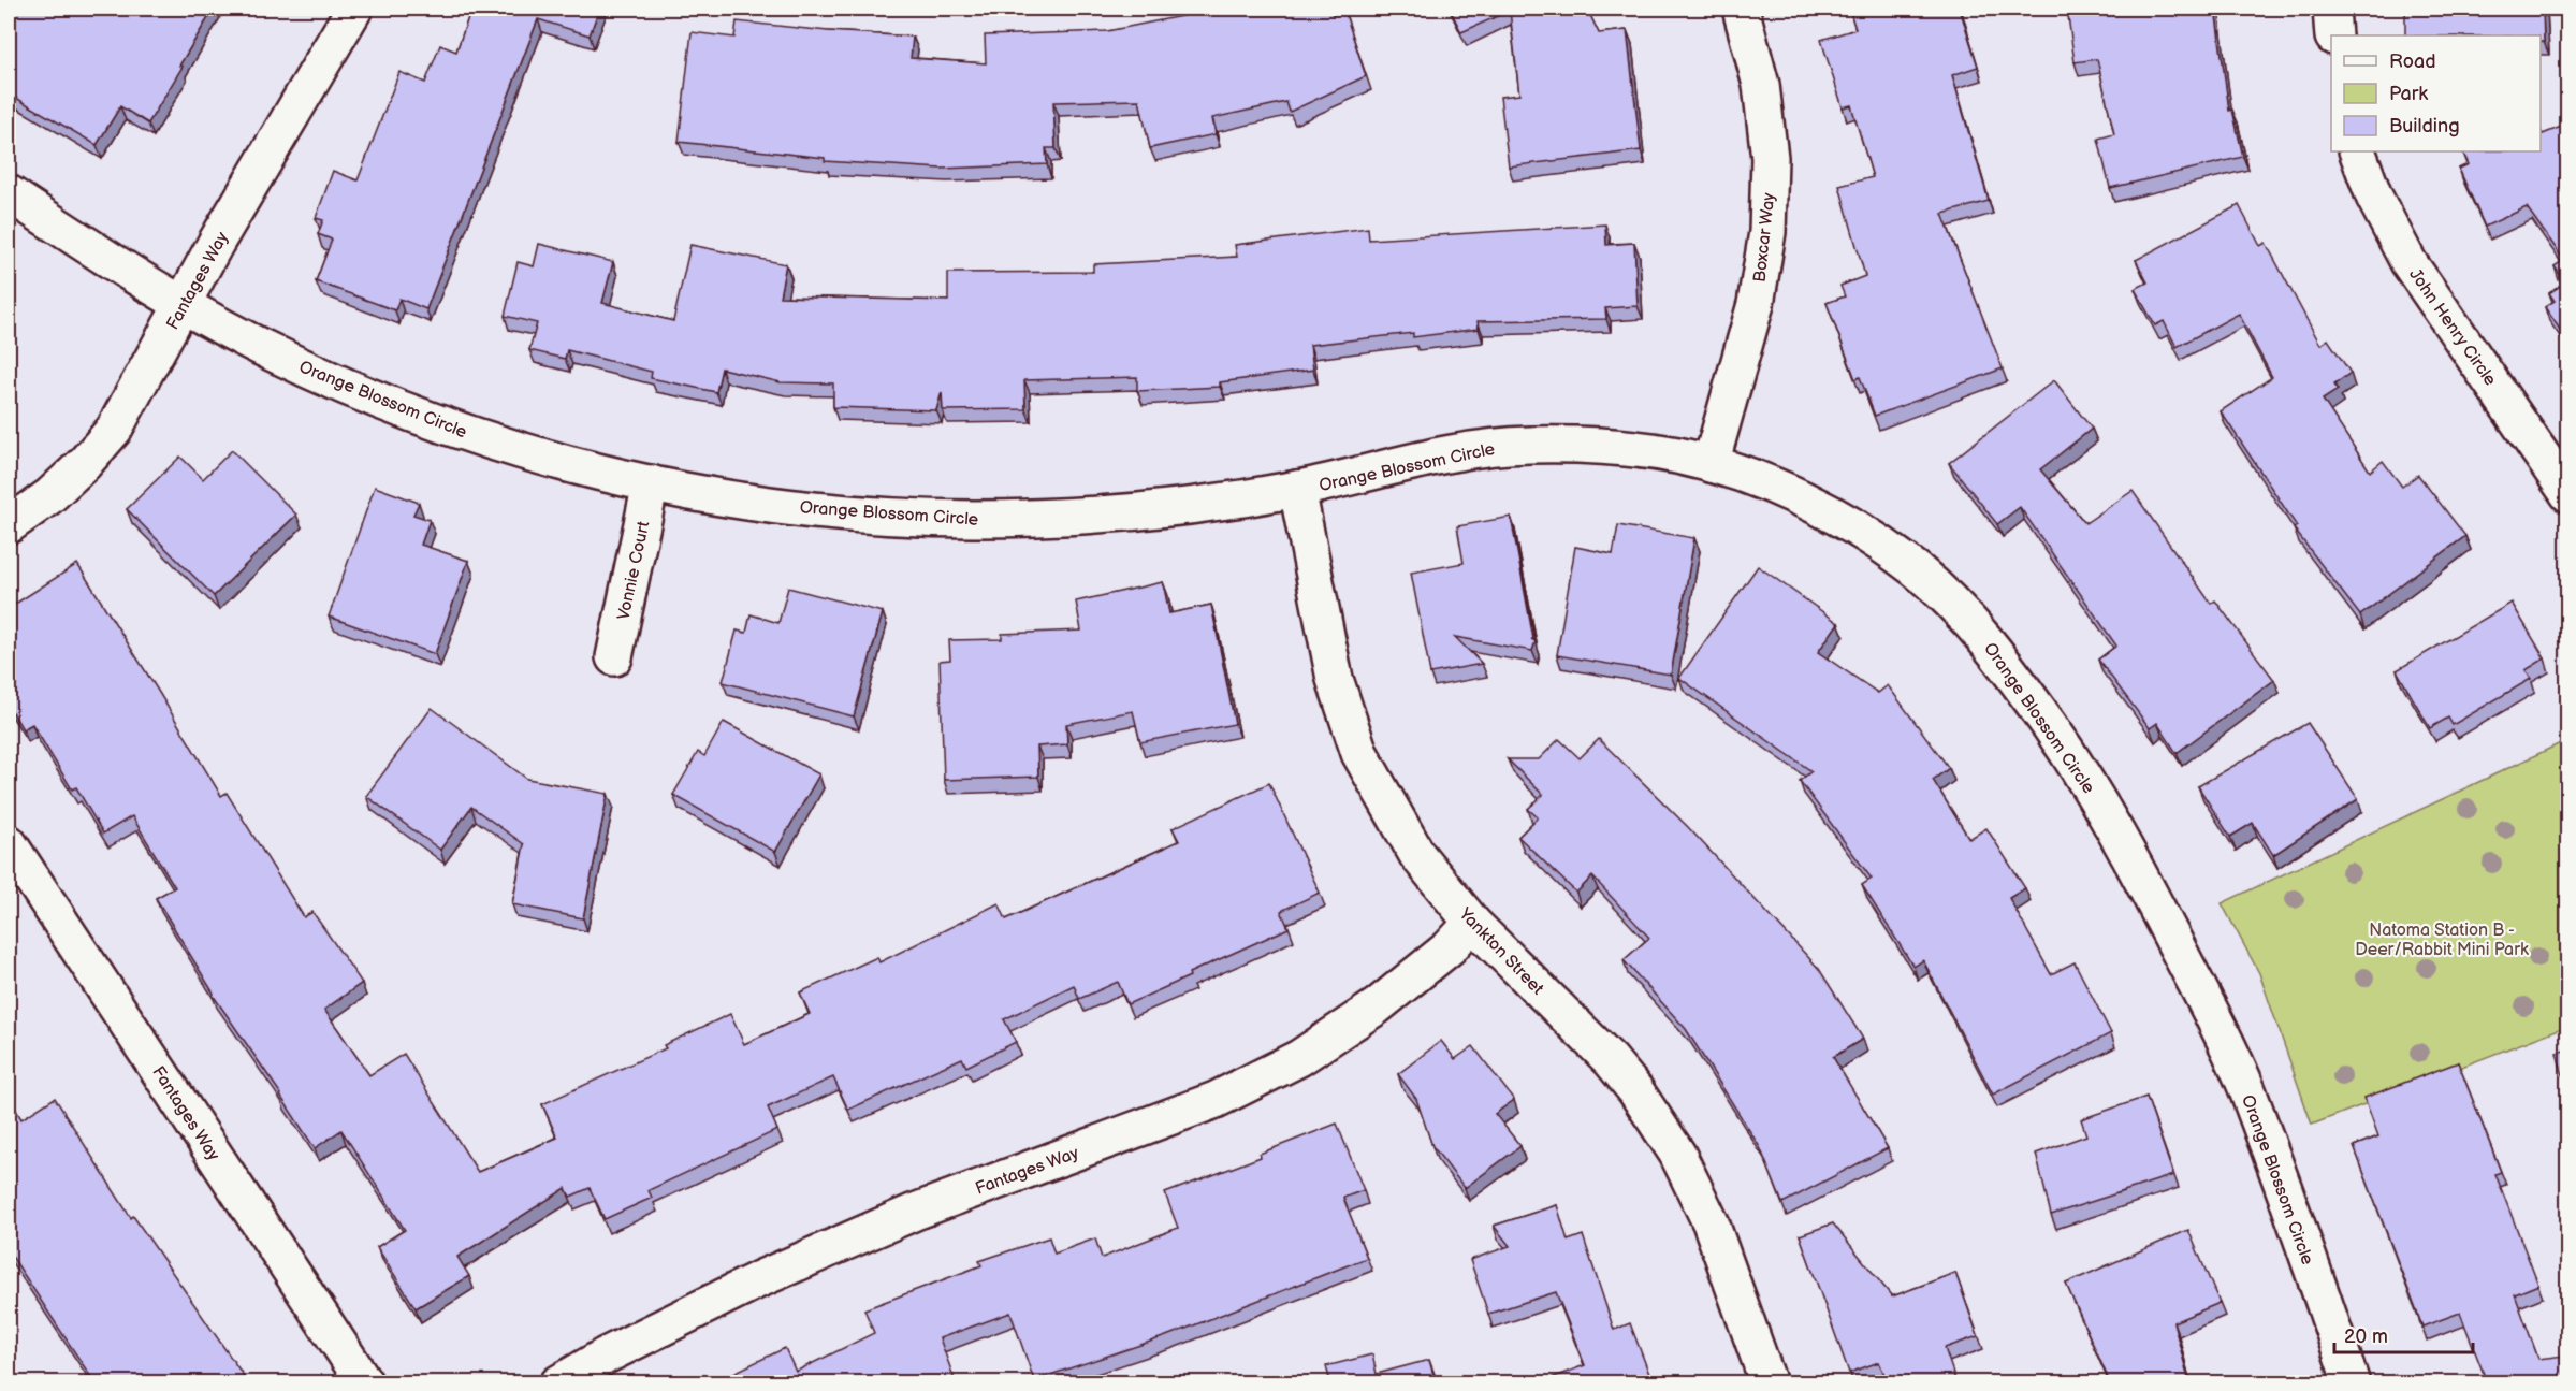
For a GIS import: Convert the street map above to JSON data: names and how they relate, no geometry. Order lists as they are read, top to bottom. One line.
{"streets":{"street":["Boxcar Way","Fantages Way","John Henry Circle","Orange Blossom Circle","Vonnie Court","Yankton Street"]},"crossings":[["Boxcar Way","Orange Blossom Circle"],["Fantages Way","Orange Blossom Circle"],["Fantages Way","Yankton Street"],["Orange Blossom Circle","Vonnie Court"],["Orange Blossom Circle","Yankton Street"]],"parks":["Natoma Station B - Deer/Rabbit Mini Park"],"legend":["Road","Park","Building"],"scale_bar":"20 m"}
